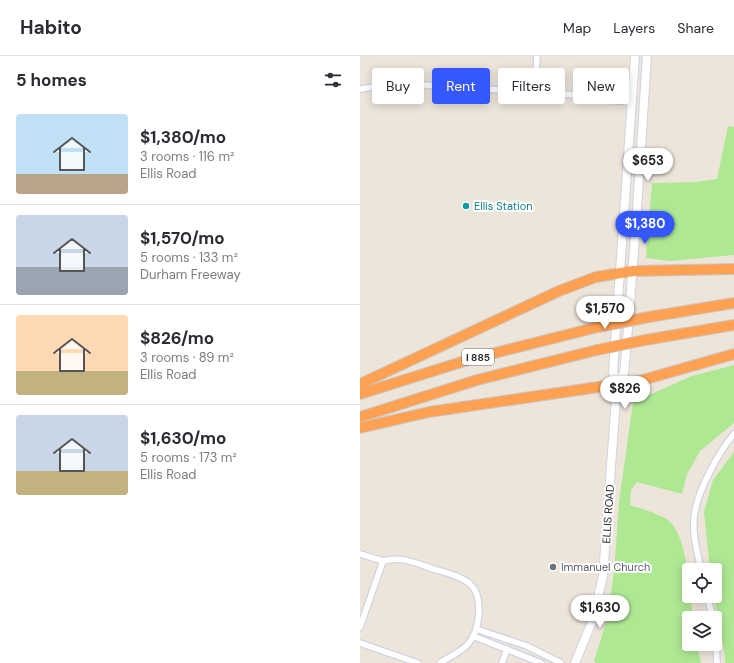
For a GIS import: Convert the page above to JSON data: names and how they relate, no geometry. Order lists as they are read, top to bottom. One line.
{"streets":{"highway":["I 885"],"main road":["ELLIS ROAD"]},"places":["Ellis Station","Immanuel Church"],"page":{"header":"Habito","nav":["Map","Layers","Share"],"heading":"5 homes","chip":["Buy","Rent","Filters","New"],"list":[{"name":"$1,380/mo","note":"3 rooms · 116 m² · Ellis Road"},{"name":"$1,570/mo","note":"5 rooms · 133 m² · Durham Freeway"},{"name":"$826/mo","note":"3 rooms · 89 m² · Ellis Road"},{"name":"$1,630/mo","note":"5 rooms · 173 m² · Ellis Road"}],"price":["$653","$1,380","$1,570","$826","$1,630"]}}
